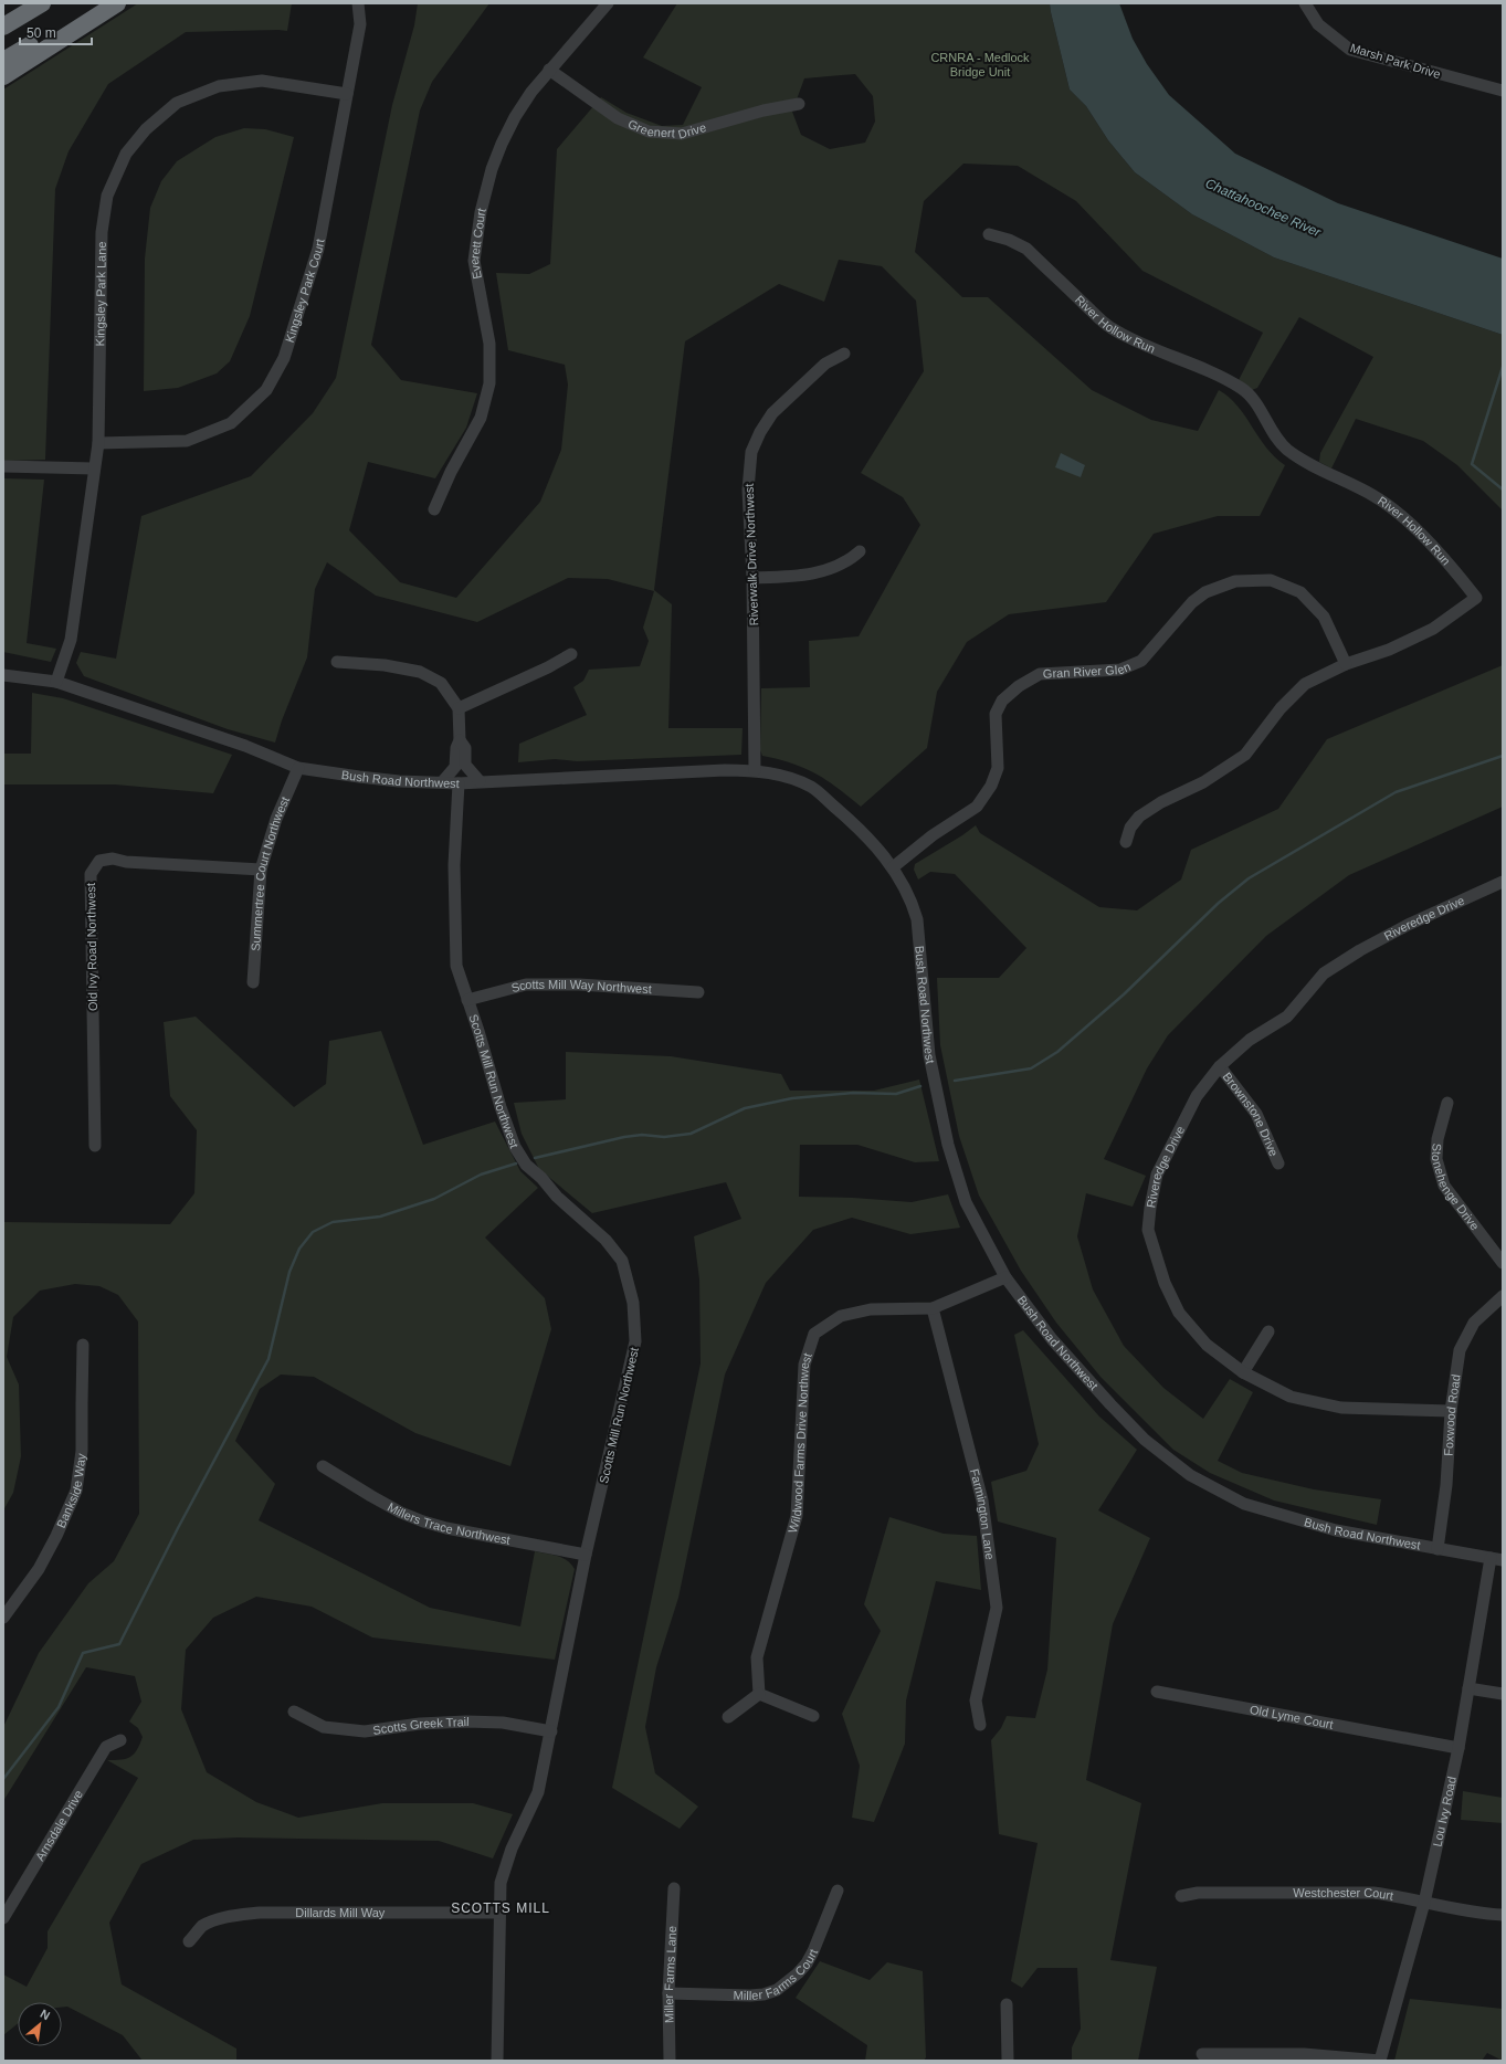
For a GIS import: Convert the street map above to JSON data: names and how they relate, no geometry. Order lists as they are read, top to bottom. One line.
{"streets":{"street":["Marsh Park Drive","Greenert Drive","Everett Court","Kingsley Park Court","Kingsley Park Lane","River Hollow Run","Riverwalk Drive Northwest","Gran River Glen","Bush Road Northwest","Summertree Court Northwest","Riveredge Drive","Old Ivy Road Northwest","Scotts Mill Way Northwest","Scotts Mill Run Northwest","Brownstone Drive","Stonehenge Drive","Foxwood Road","Wildwood Farms Drive Northwest","Bankside Way","Farmington Lane","Millers Trace Northwest","Old Lyme Court","Scotts Greek Trail","Lou Ivy Road","Arnsdale Drive","Westchester Court","Dillards Mill Way","Miller Farms Court","Miller Farms Lane"]},"crossings":[["Greenert Drive","Everett Court"],["Kingsley Park Court","Kingsley Park Lane"],["Kingsley Park Lane","Bush Road Northwest"],["River Hollow Run","Gran River Glen"],["Riverwalk Drive Northwest","Bush Road Northwest"],["Gran River Glen","Bush Road Northwest"],["Bush Road Northwest","Summertree Court Northwest"],["Bush Road Northwest","Scotts Mill Run Northwest"],["Bush Road Northwest","Foxwood Road"],["Bush Road Northwest","Wildwood Farms Drive Northwest"],["Bush Road Northwest","Lou Ivy Road"],["Summertree Court Northwest","Old Ivy Road Northwest"],["Riveredge Drive","Brownstone Drive"],["Riveredge Drive","Foxwood Road"],["Scotts Mill Way Northwest","Scotts Mill Run Northwest"],["Scotts Mill Run Northwest","Millers Trace Northwest"],["Scotts Mill Run Northwest","Scotts Greek Trail"],["Scotts Mill Run Northwest","Dillards Mill Way"],["Wildwood Farms Drive Northwest","Farmington Lane"],["Old Lyme Court","Lou Ivy Road"],["Lou Ivy Road","Westchester Court"],["Miller Farms Court","Miller Farms Lane"]],"districts":["SCOTTS MILL"],"water":["Chattahoochee River"],"parks":["CRNRA - Medlock Bridge Unit"],"scale_bar":"50 m","north":"top right"}
